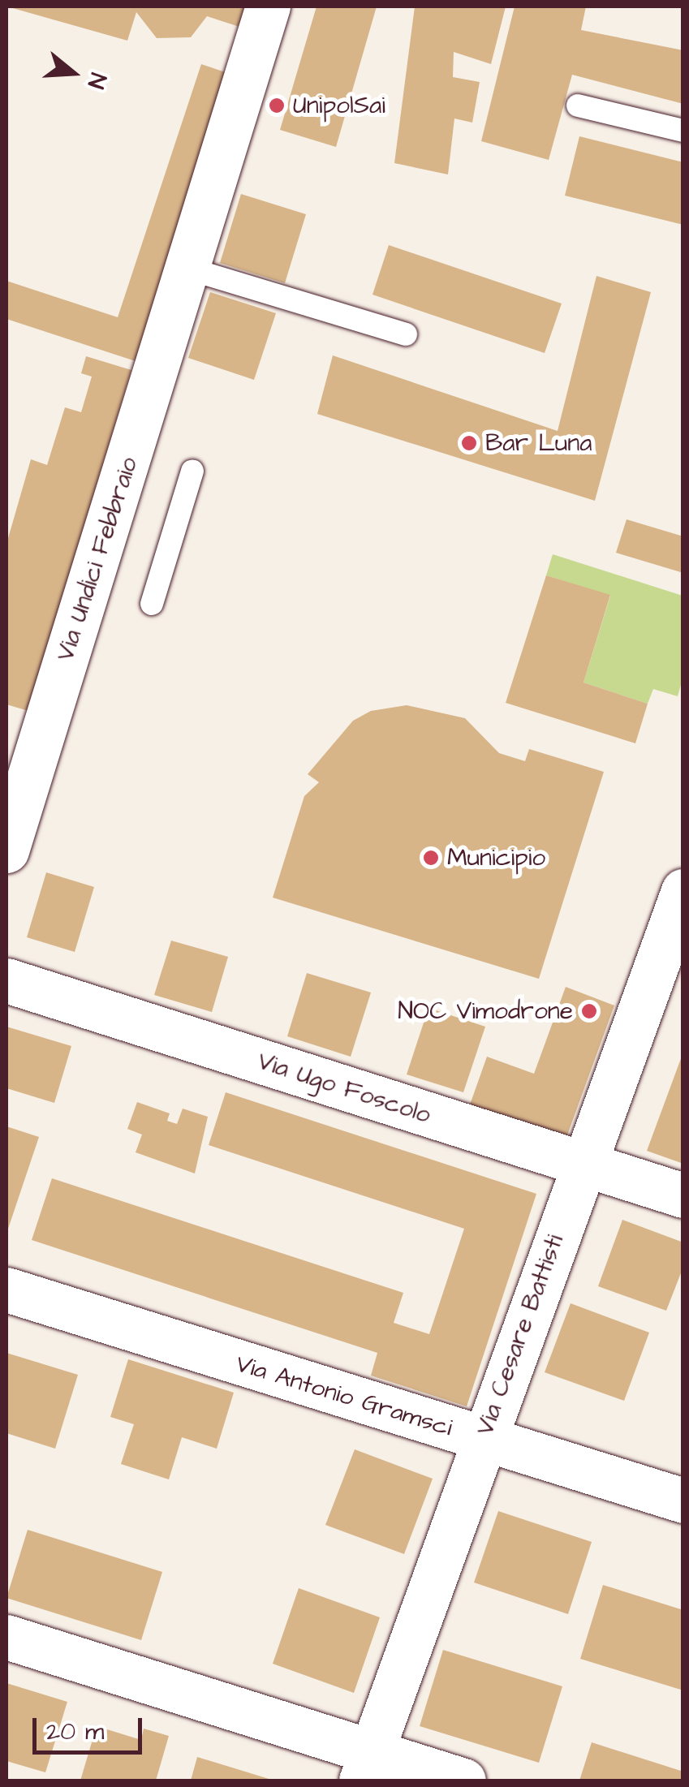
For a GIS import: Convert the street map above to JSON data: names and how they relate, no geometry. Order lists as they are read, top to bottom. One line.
{"streets":{"street":["Via Undici Febbraio","Via Ugo Foscolo","Via Cesare Battisti","Via Antonio Gramsci"]},"crossings":[["Via Ugo Foscolo","Via Cesare Battisti"],["Via Cesare Battisti","Via Antonio Gramsci"]],"places":["UnipolSai","Bar Luna","Municipio","NOC Vimodrone"],"scale_bar":"20 m","north":"right"}
